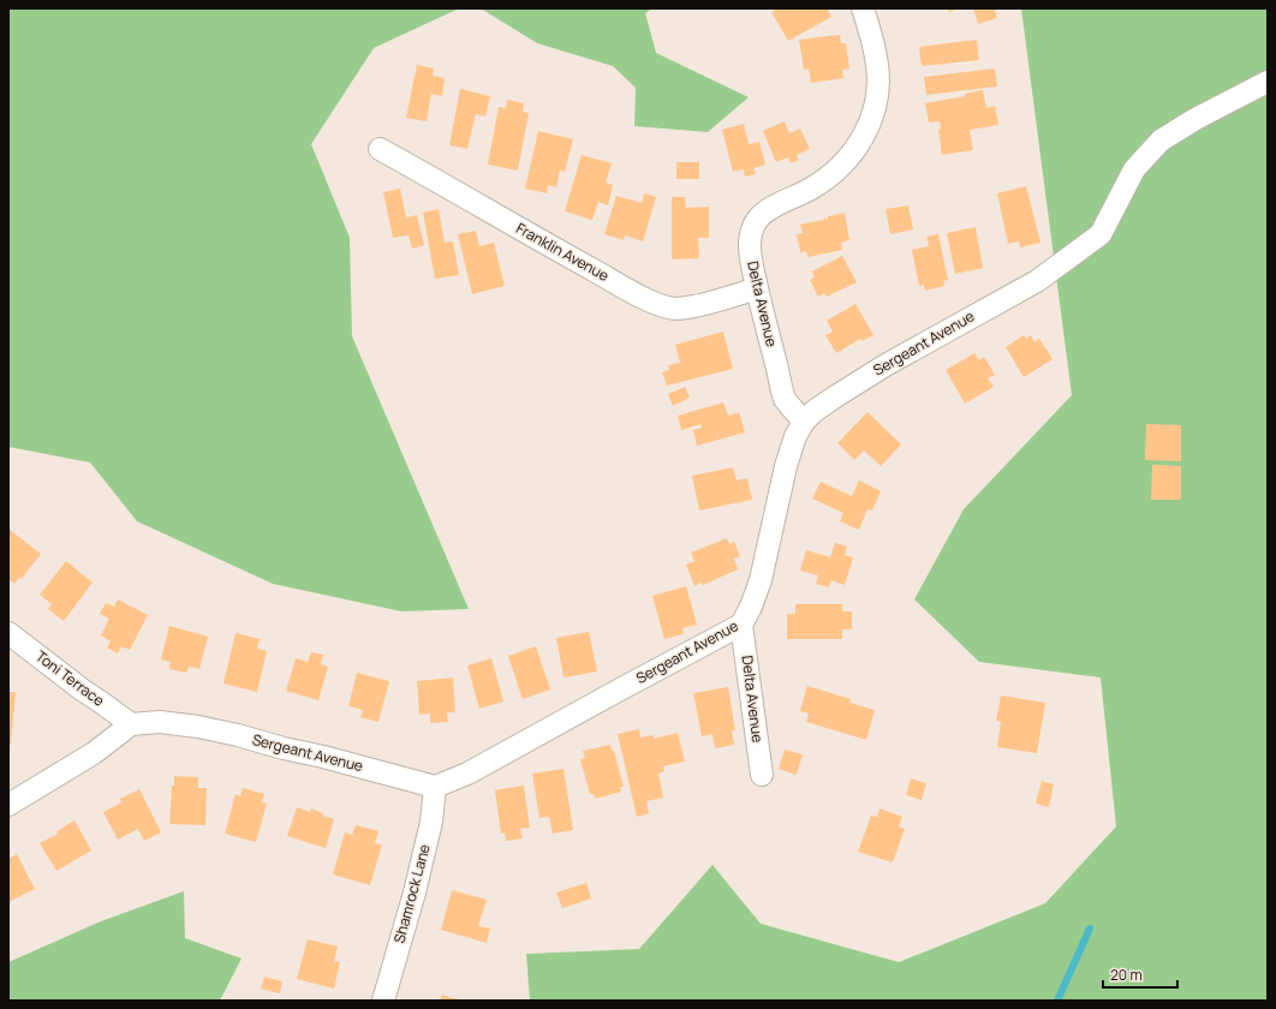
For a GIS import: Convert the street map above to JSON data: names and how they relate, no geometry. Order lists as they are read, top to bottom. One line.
{"streets":{"street":["Franklin Avenue","Delta Avenue","Sergeant Avenue","Toni Terrace","Shamrock Lane"]},"crossings":[["Franklin Avenue","Delta Avenue"],["Delta Avenue","Sergeant Avenue"],["Sergeant Avenue","Toni Terrace"],["Sergeant Avenue","Shamrock Lane"]],"scale_bar":"20 m"}
